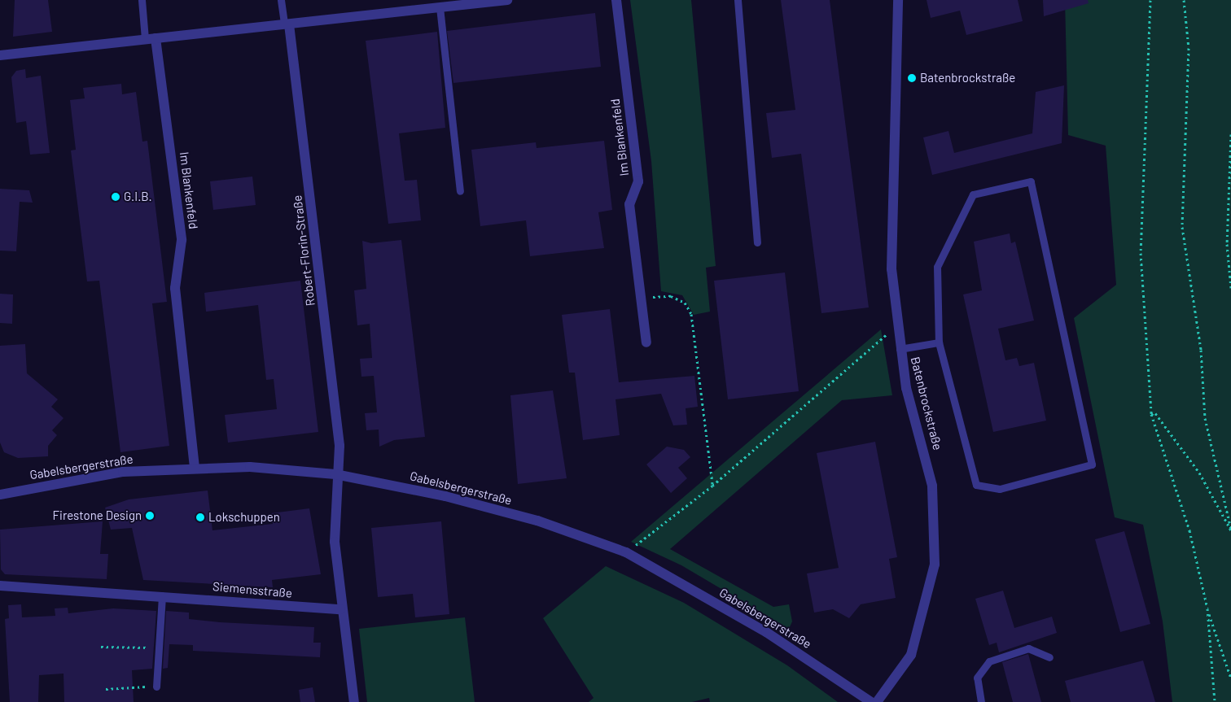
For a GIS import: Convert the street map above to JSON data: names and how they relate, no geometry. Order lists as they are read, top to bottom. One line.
{"streets":{"street":["Im Blankenfeld","Robert-Florin-Straße","Batenbrockstraße","Gabelsbergerstraße","Siemensstraße"]},"crossings":[["Im Blankenfeld","Gabelsbergerstraße"],["Robert-Florin-Straße","Gabelsbergerstraße"]],"places":["Batenbrockstraße","G.I.B.","Firestone Design","Lokschuppen"]}
